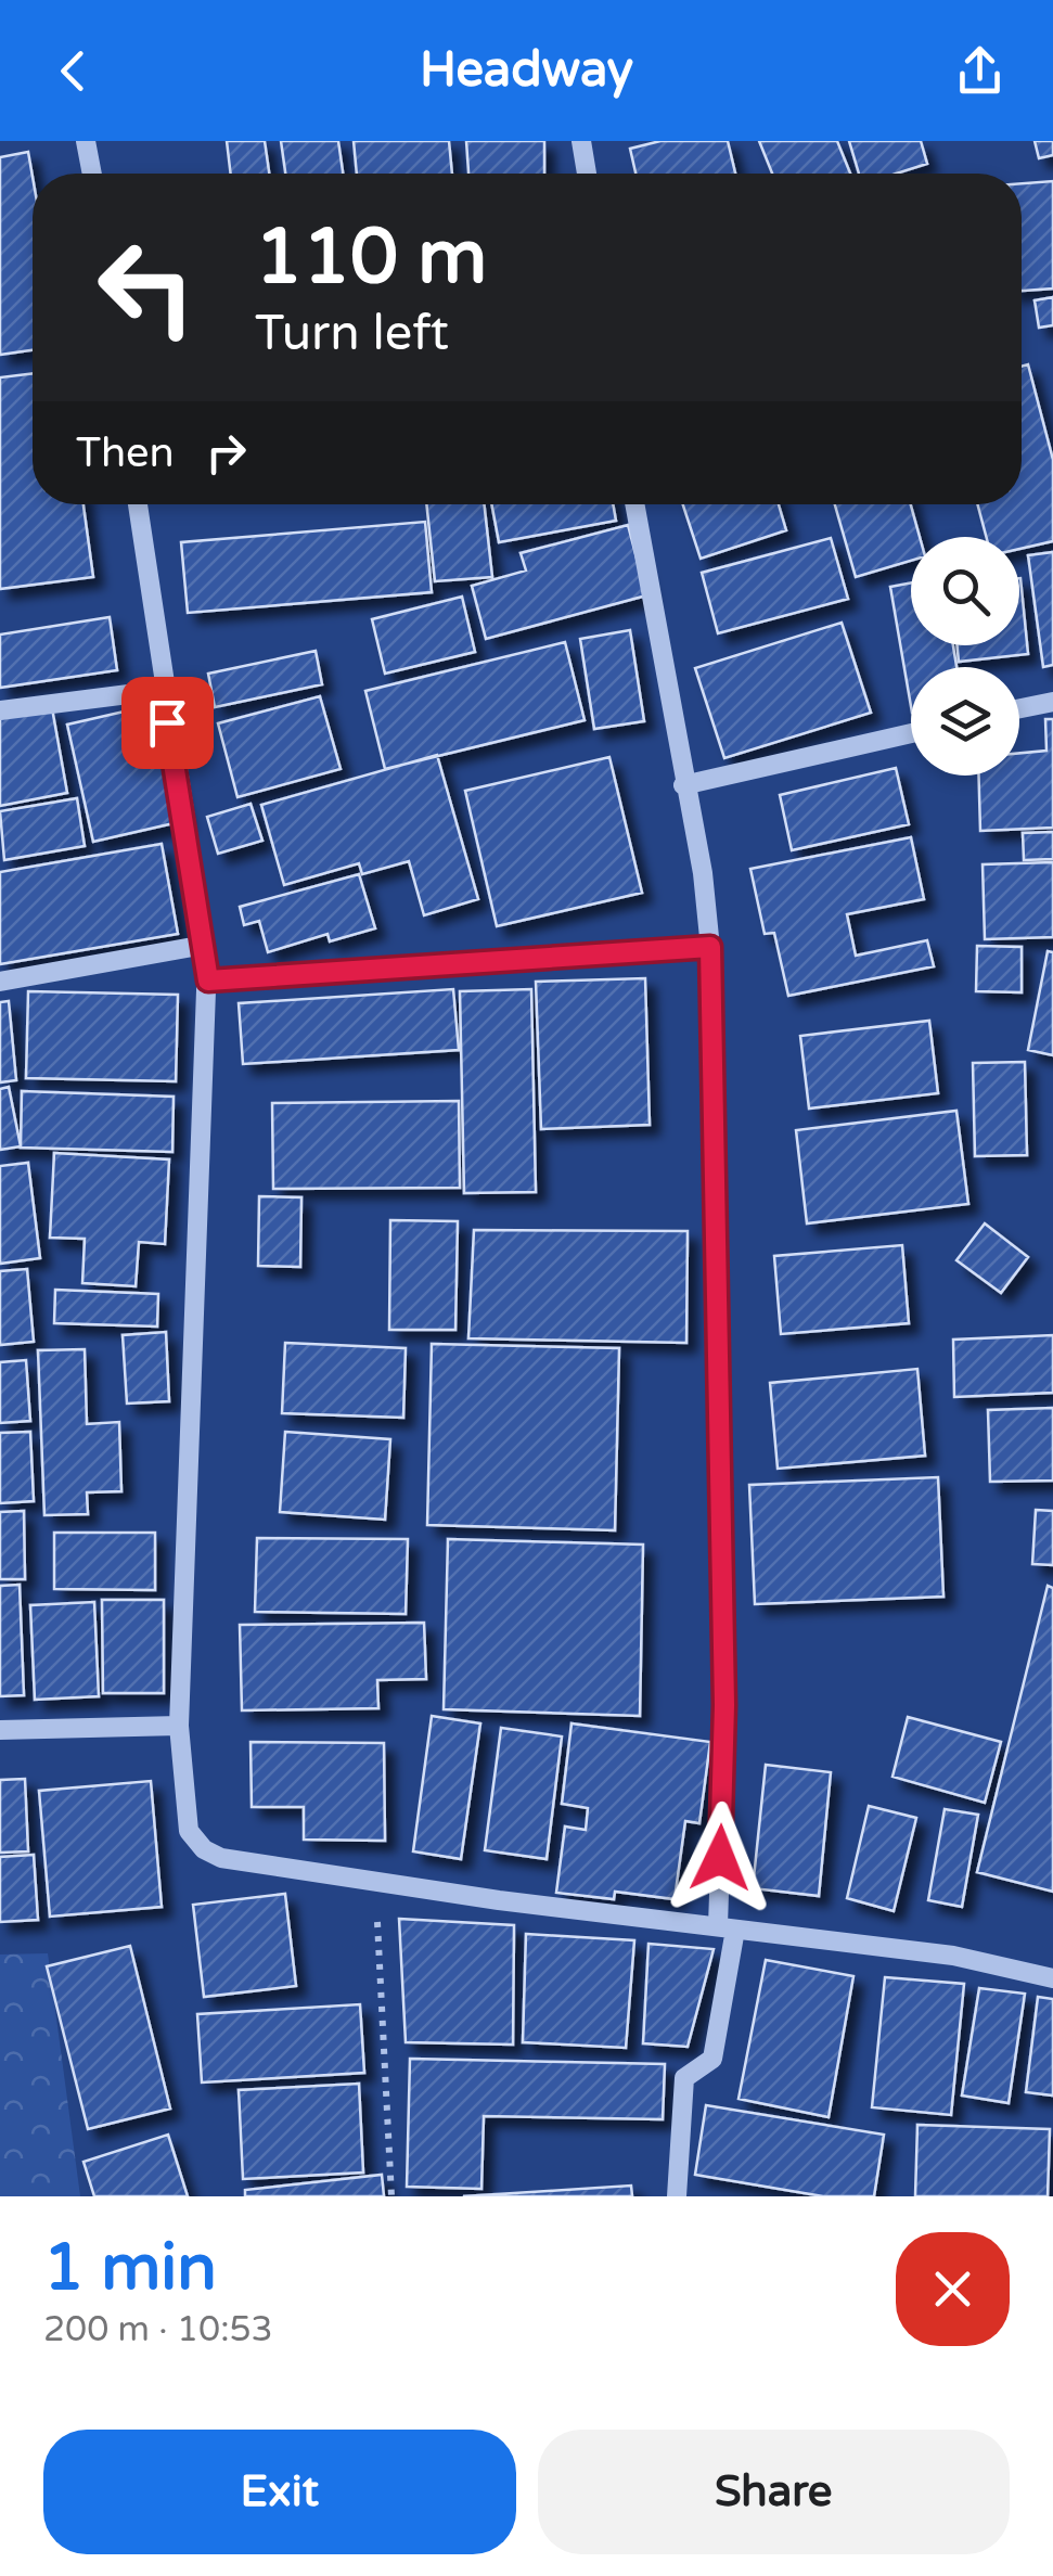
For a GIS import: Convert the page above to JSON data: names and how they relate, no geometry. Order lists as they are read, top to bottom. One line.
{"page":{"header":"Headway","turn":["110 m","Turn left"],"then":"Then","heading":["1 min","200 m · 10:53"],"buttons":["Exit","Share"]}}
